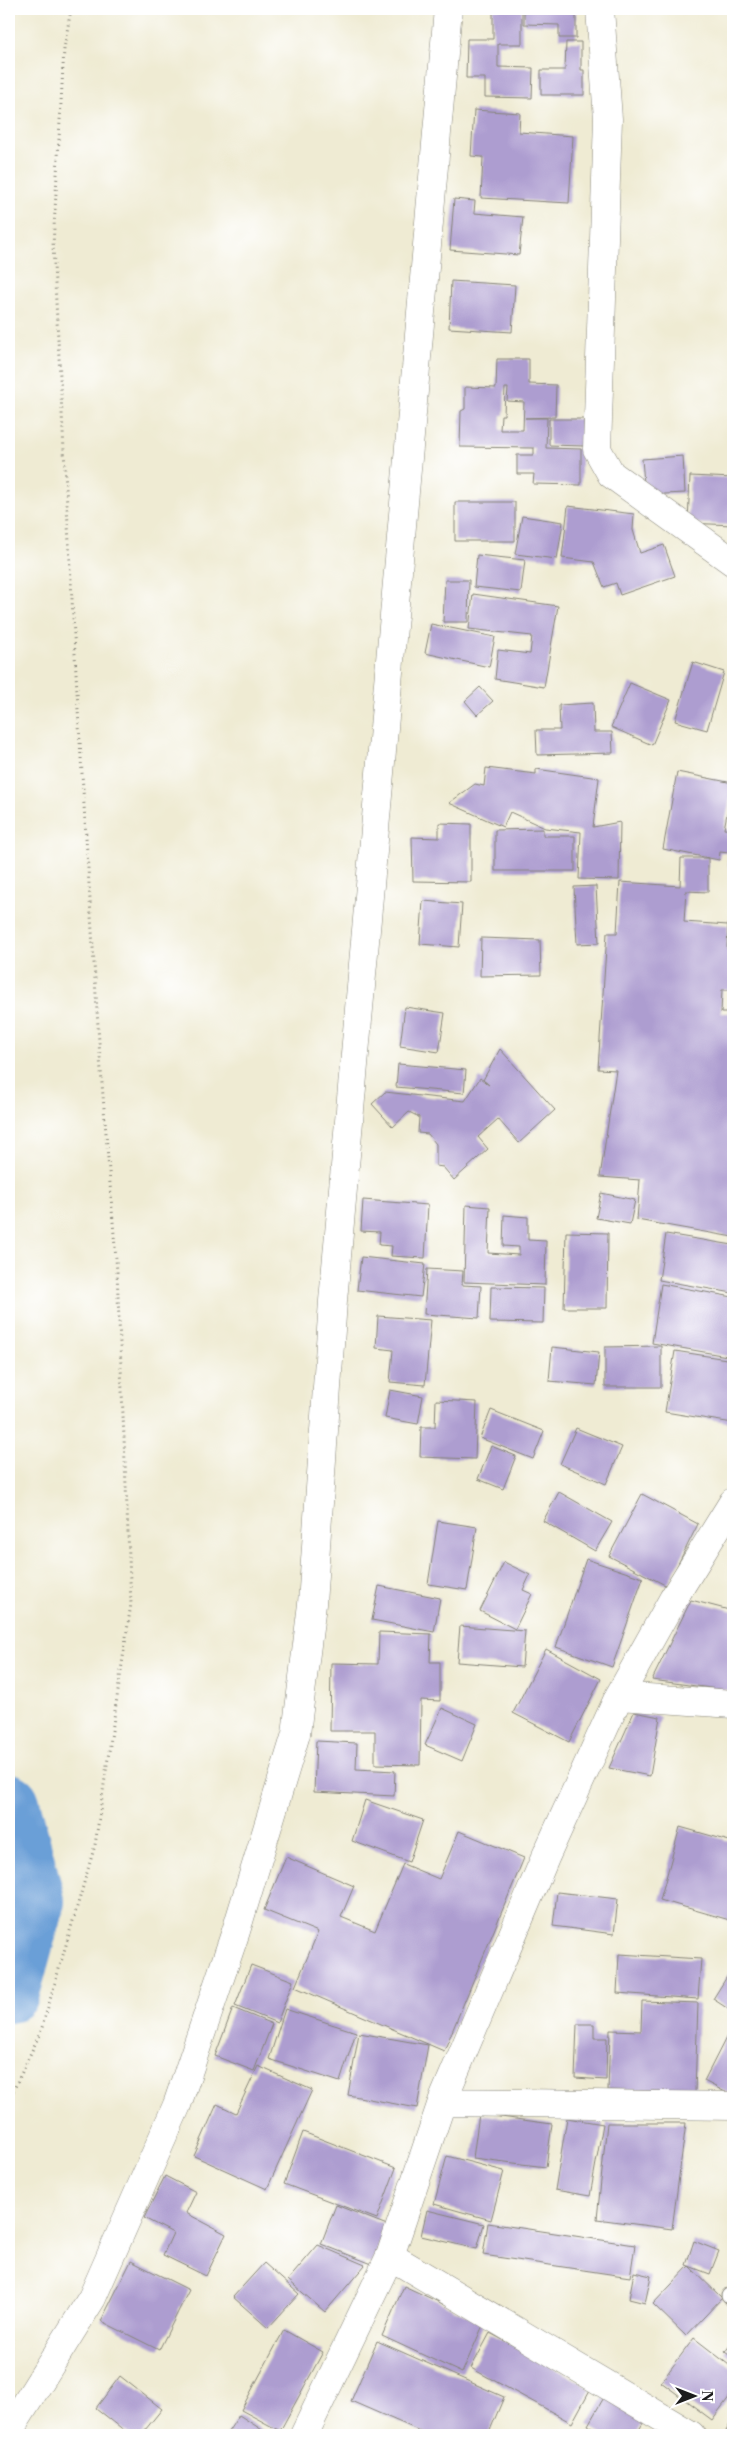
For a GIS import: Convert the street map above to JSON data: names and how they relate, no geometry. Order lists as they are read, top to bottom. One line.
{"north":"right"}
